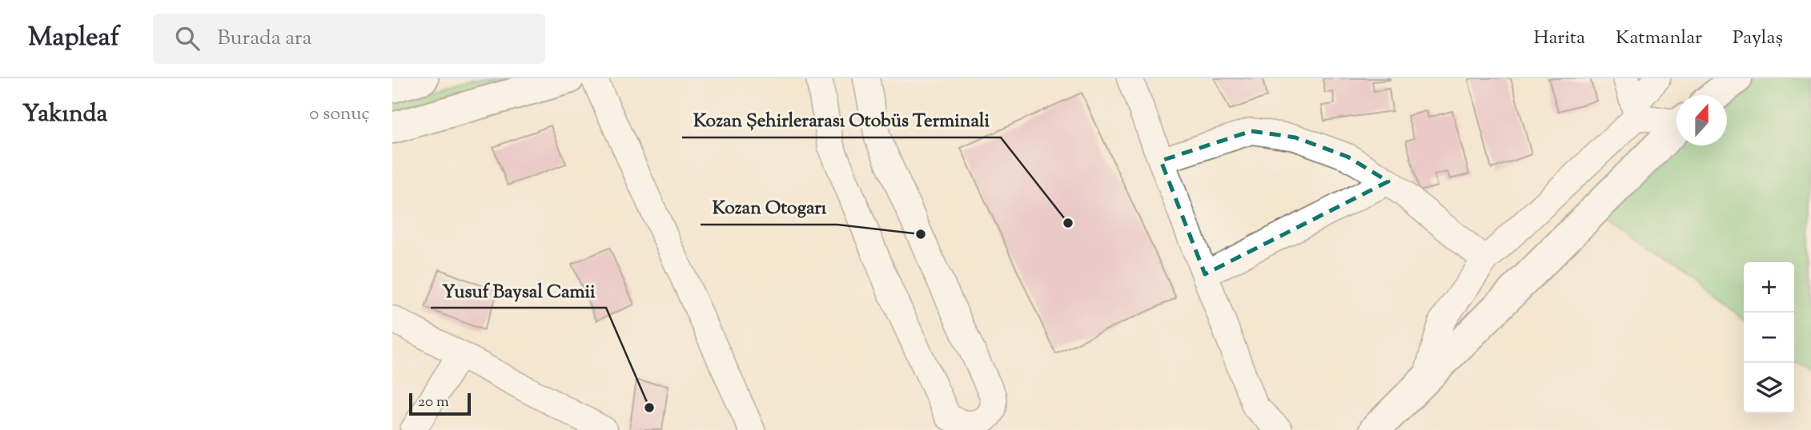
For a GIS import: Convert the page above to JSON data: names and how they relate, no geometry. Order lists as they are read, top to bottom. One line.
{"places":["Kozan Şehirlerarası Otobüs Terminali","Kozan Otogarı","Yusuf Baysal Camii"],"scale_bar":"20 m","north":"top","page":{"header":"Mapleaf","search":"Burada ara","nav":["Harita","Katmanlar","Paylaş"],"heading":["Yakında","0 sonuç"],"map_buttons":["+","−"],"scale":"20 m"}}
